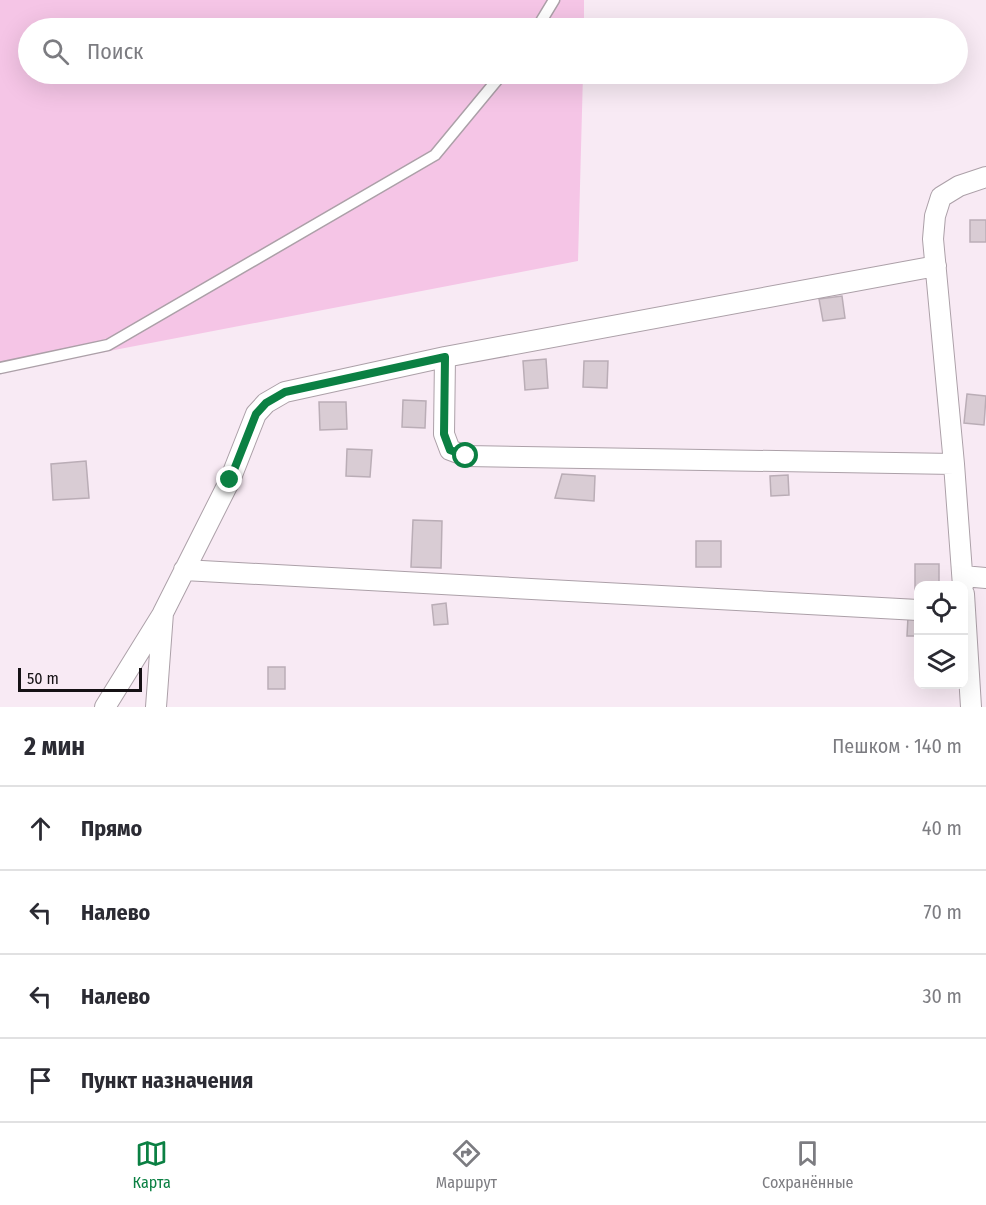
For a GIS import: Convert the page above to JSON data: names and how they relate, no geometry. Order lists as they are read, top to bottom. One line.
{"scale_bar":"50 m","page":{"search":"Поиск","scale":"50 m","heading":["2 мин","Пешком · 140 m"],"list":[["Прямо","40 m"],["Налево","70 m"],["Налево","30 m"],"Пункт назначения"],"nav":["Карта","Маршрут","Сохранённые"]}}
